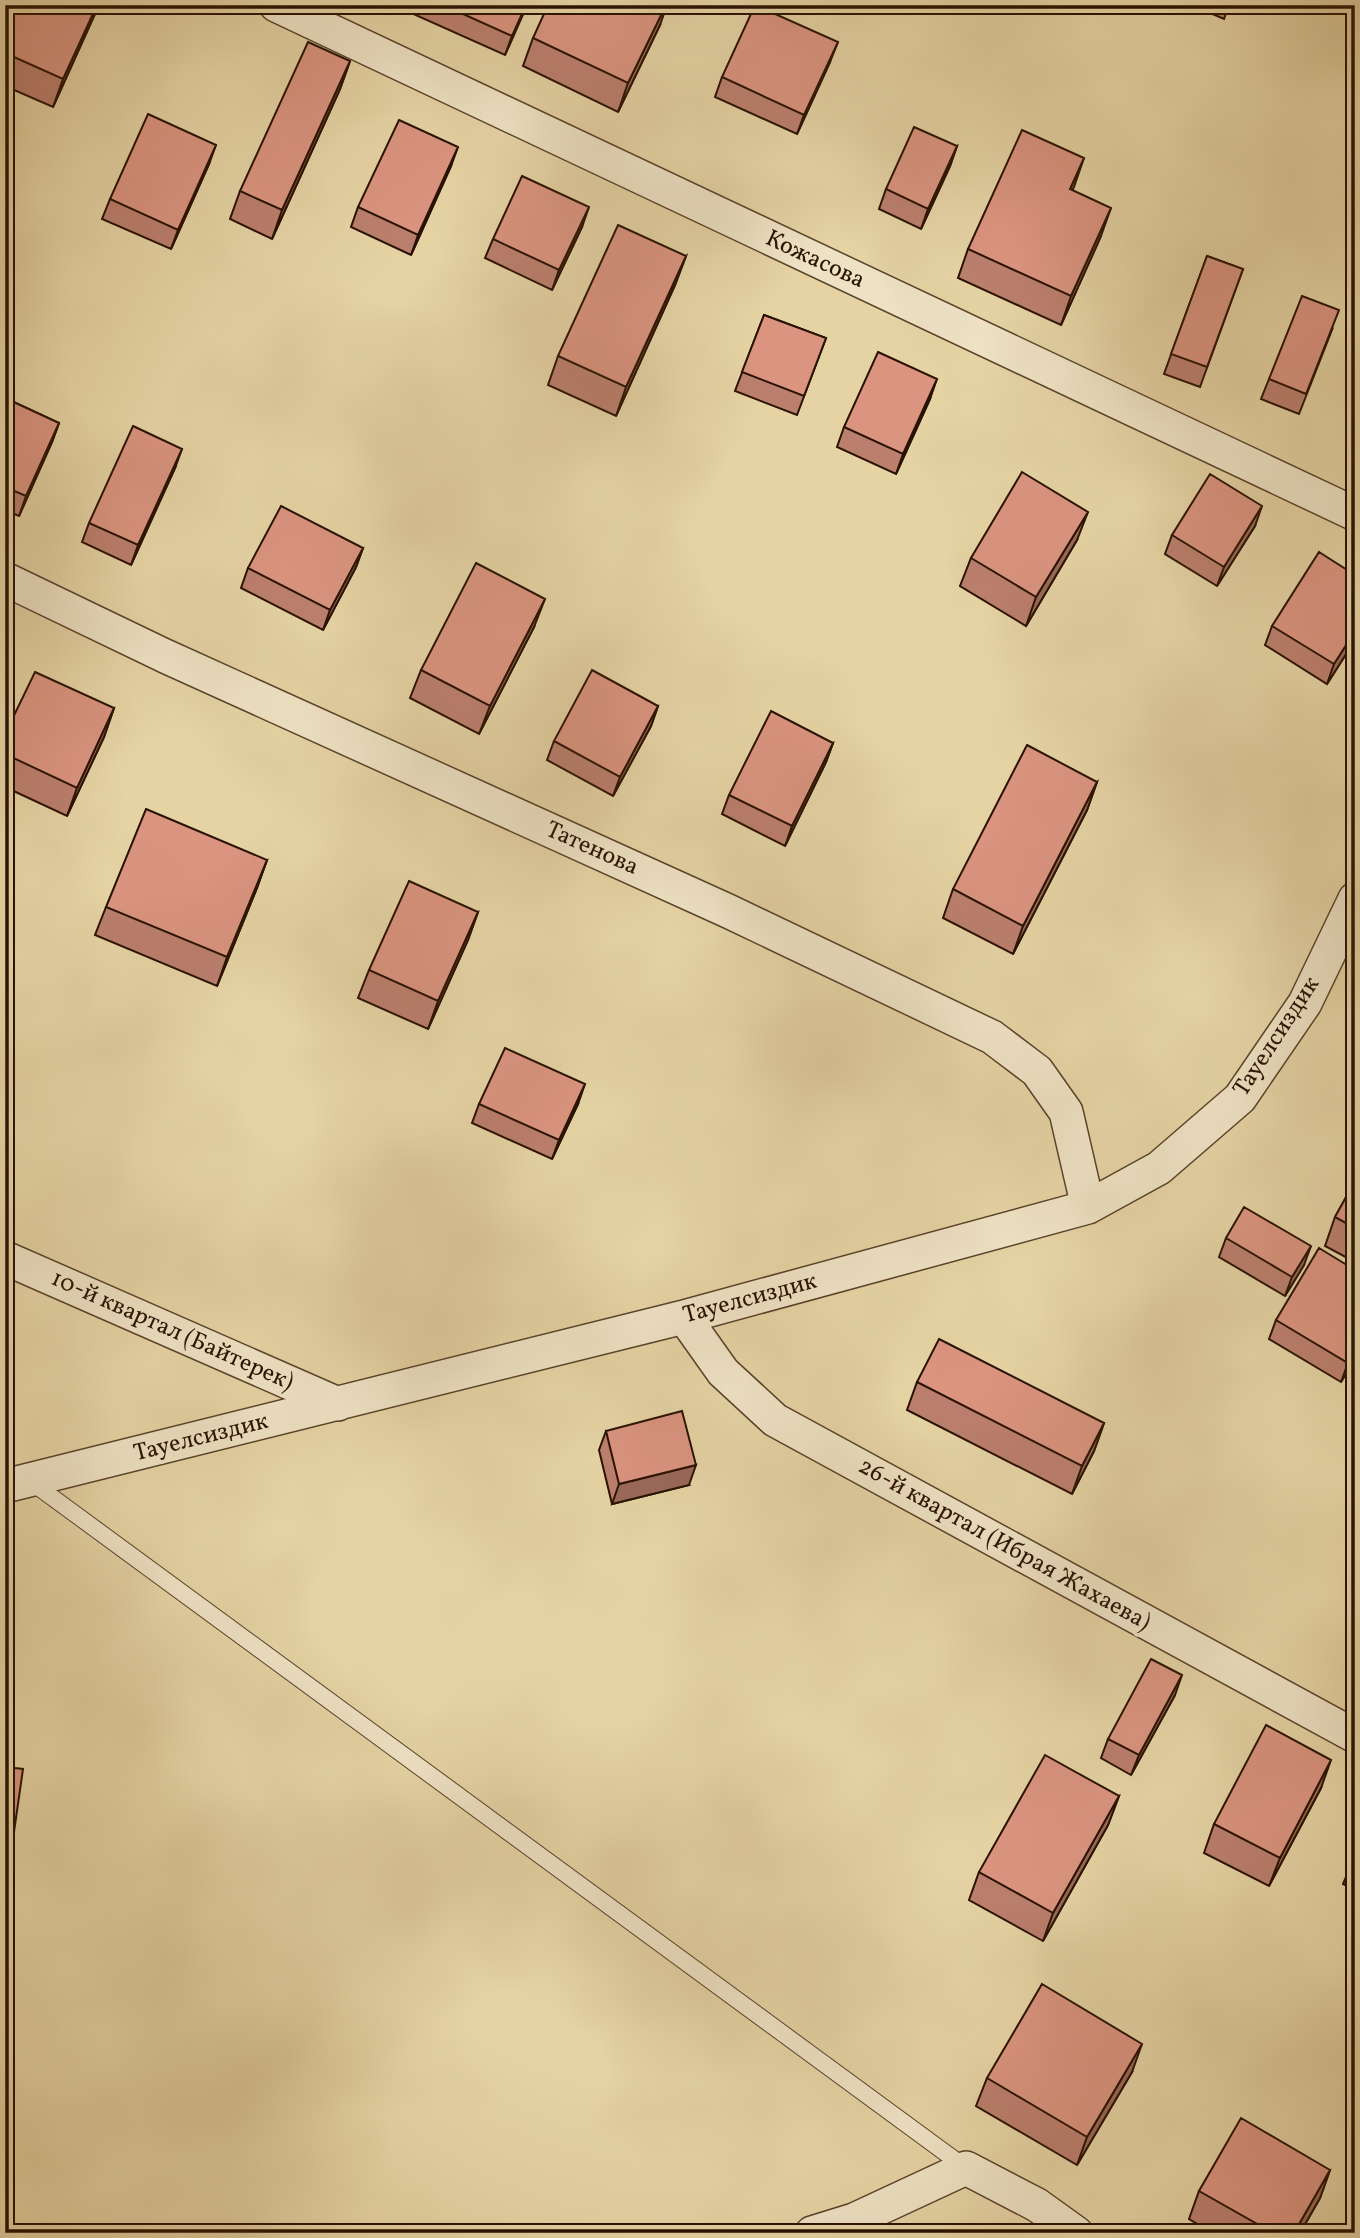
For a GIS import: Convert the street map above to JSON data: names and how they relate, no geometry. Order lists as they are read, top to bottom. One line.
{"streets":{"street":["Кожасова","Татенова","Тауелсиздик","10-й квартал (Байтерек)","26-й квартал (Ибрая Жахаева)"]},"crossings":[["Татенова","Тауелсиздик"],["Тауелсиздик","10-й квартал (Байтерек)"],["Тауелсиздик","26-й квартал (Ибрая Жахаева)"]]}
